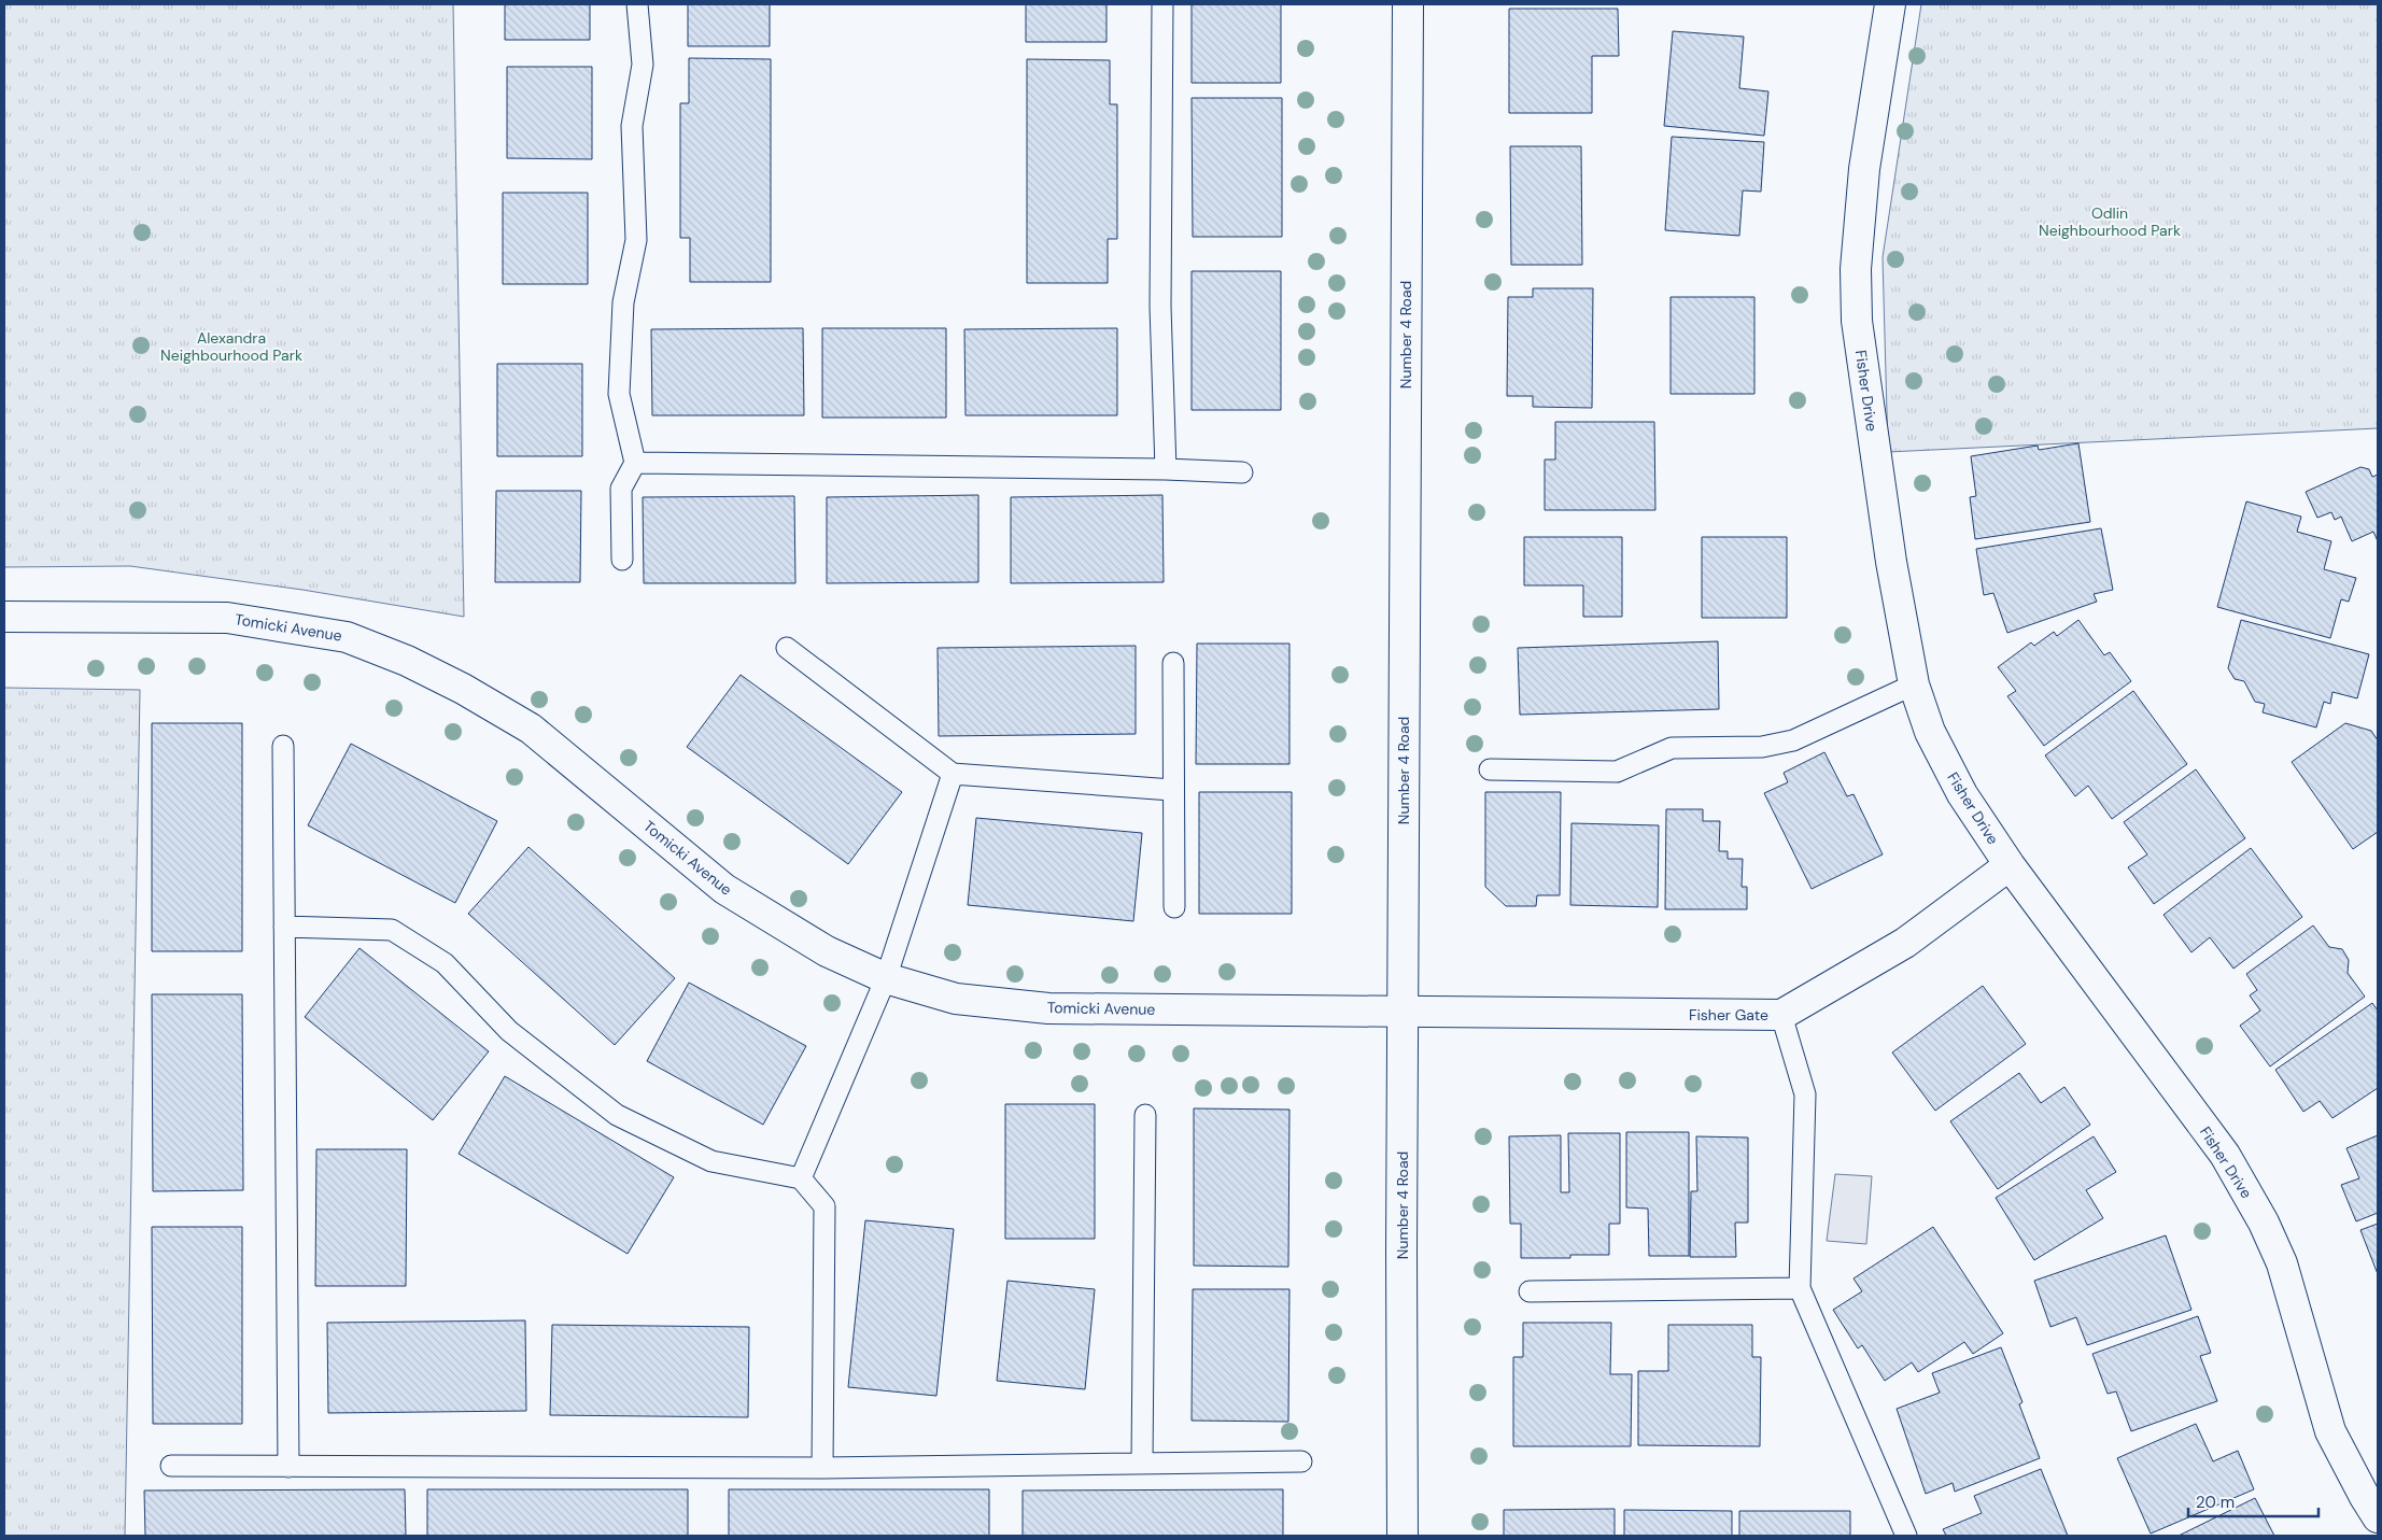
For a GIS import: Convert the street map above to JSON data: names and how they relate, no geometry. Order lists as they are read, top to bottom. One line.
{"streets":{"street":["Number 4 Road","Fisher Drive","Tomicki Avenue","Fisher Gate"]},"crossings":[["Number 4 Road","Tomicki Avenue"],["Number 4 Road","Fisher Gate"],["Fisher Drive","Fisher Gate"],["Tomicki Avenue","Fisher Gate"]],"parks":["Odlin Neighbourhood Park","Alexandra Neighbourhood Park"],"scale_bar":"20 m"}
